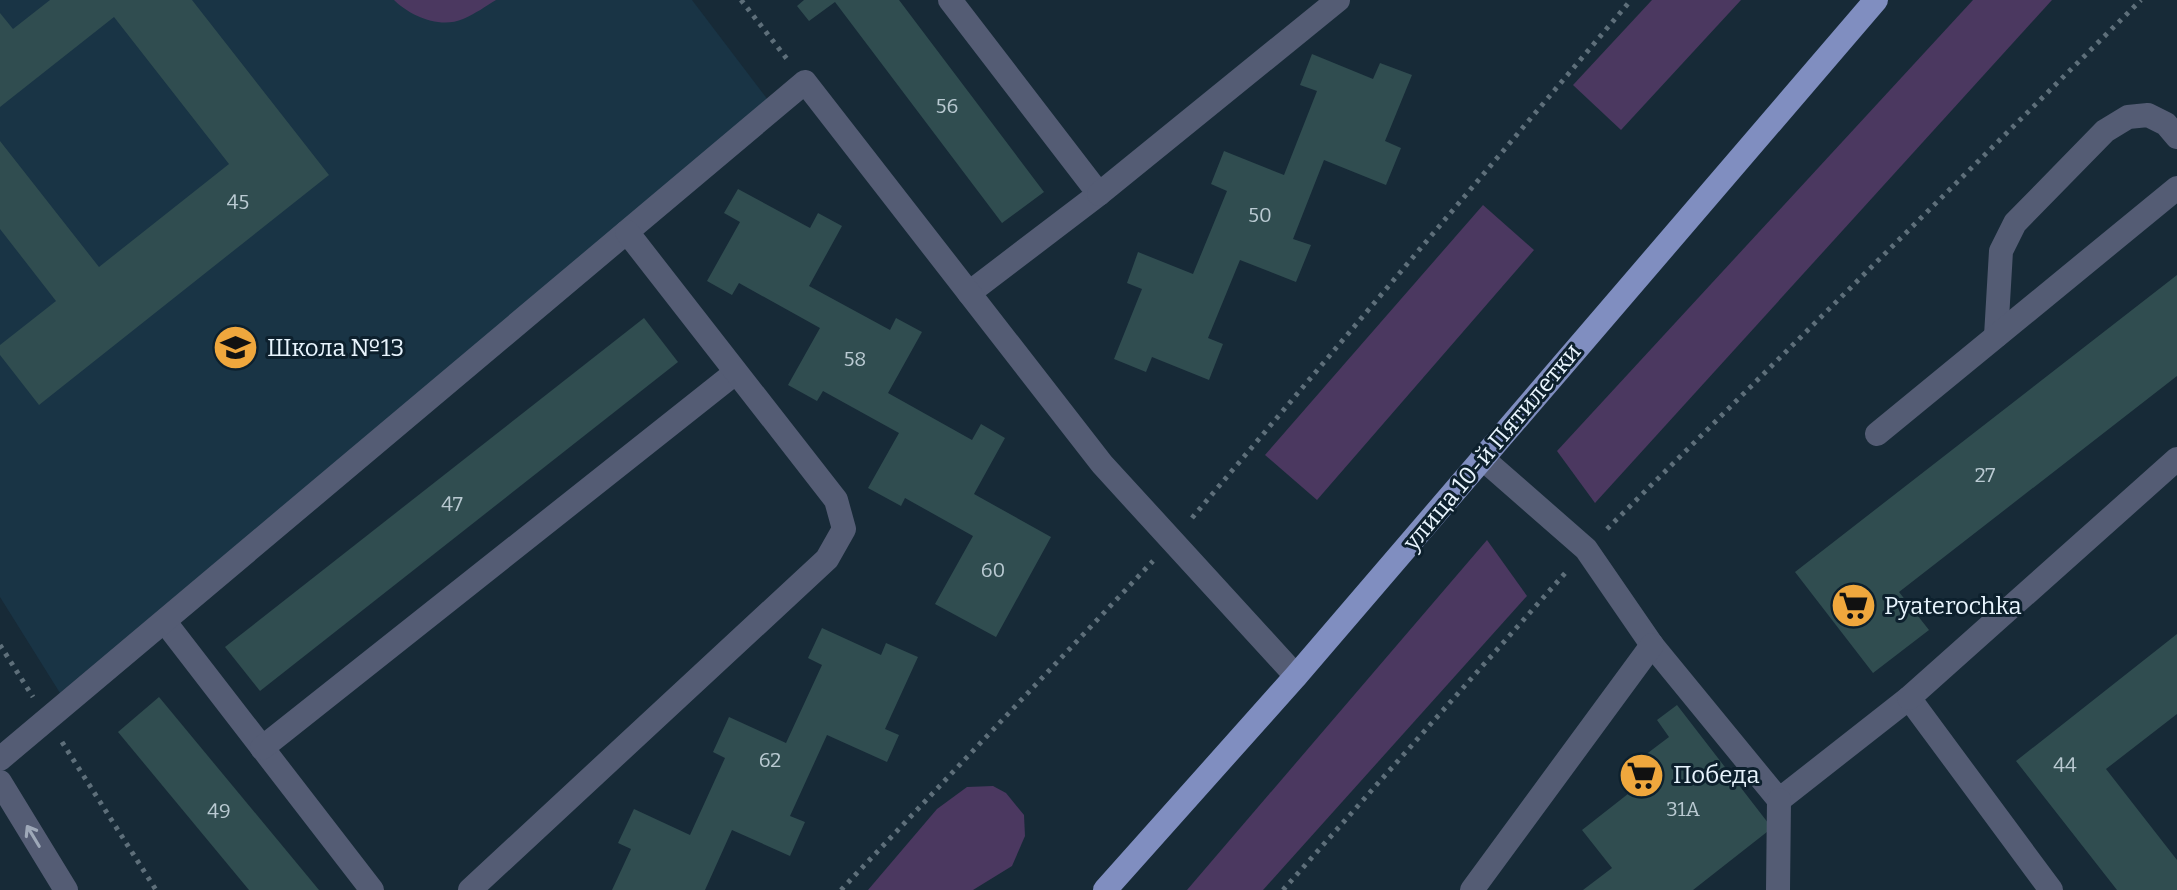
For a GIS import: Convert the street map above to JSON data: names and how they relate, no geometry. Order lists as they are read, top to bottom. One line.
{"streets":{"main road":["улица 10-й Пятилетки"]},"places":{"school or university":["Школа №13"],"supermarket":["Pyaterochka","Победа"]},"house_numbers":["56","45","50","58","27","47","60","62","44","31А","49"]}
